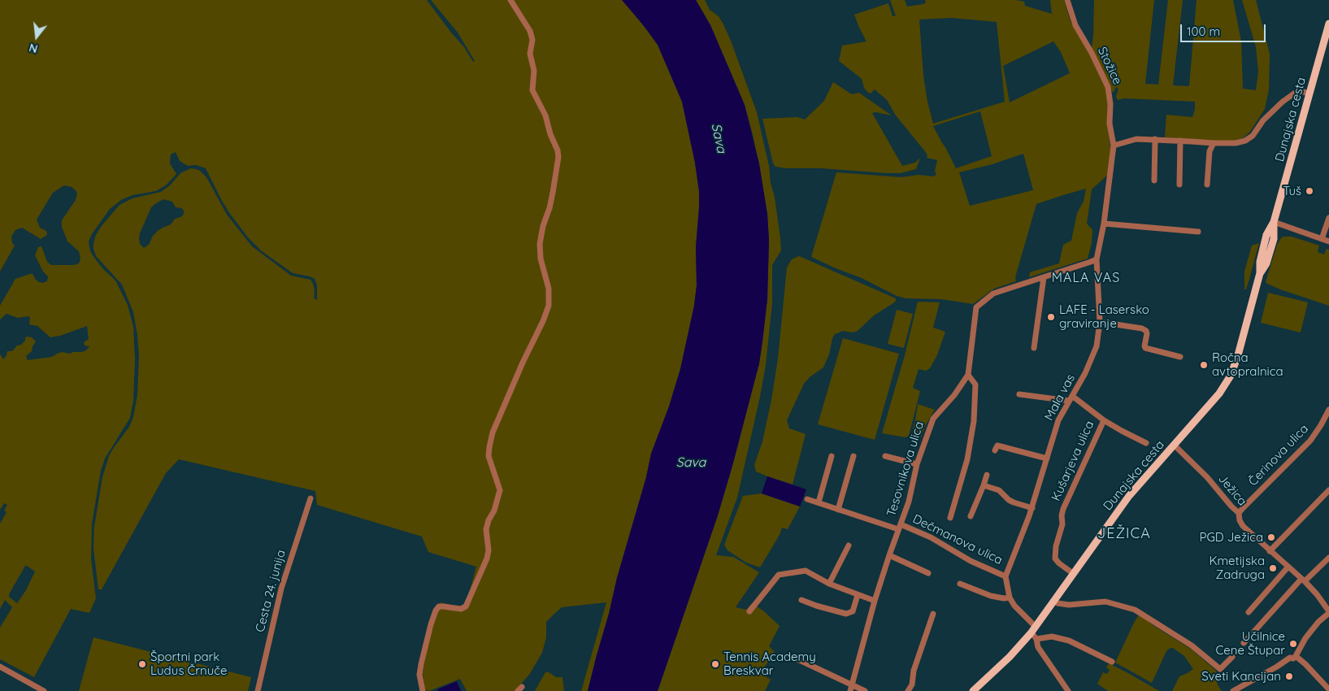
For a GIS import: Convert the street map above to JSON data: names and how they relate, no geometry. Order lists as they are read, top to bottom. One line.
{"streets":{"main road":["Dunajska cesta"],"street":["Stožice","Mala vas","Čerinova ulica","Kušarjeva ulica","Tesovnikova ulica","Ježica","Dečmanova ulica","Cesta 24. junija"]},"crossings":[["Stožice","Mala vas"],["Dunajska cesta","Kušarjeva ulica"],["Dunajska cesta","Ježica"],["Mala vas","Tesovnikova ulica"],["Mala vas","Dečmanova ulica"],["Čerinova ulica","Ježica"],["Tesovnikova ulica","Dečmanova ulica"]],"districts":["MALA VAS","JEŽICA"],"water":["Sava"],"places":["Tuš","LAFE - Lasersko graviranje","Ročna avtopralnica","PGD Ježica","Kmetijska Zadruga","Učilnice Cene Štupar","Športni park Ludus Črnuče","Tennis Academy Breskvar","Sveti Kancijan"],"scale_bar":"100 m","north":"bottom"}
